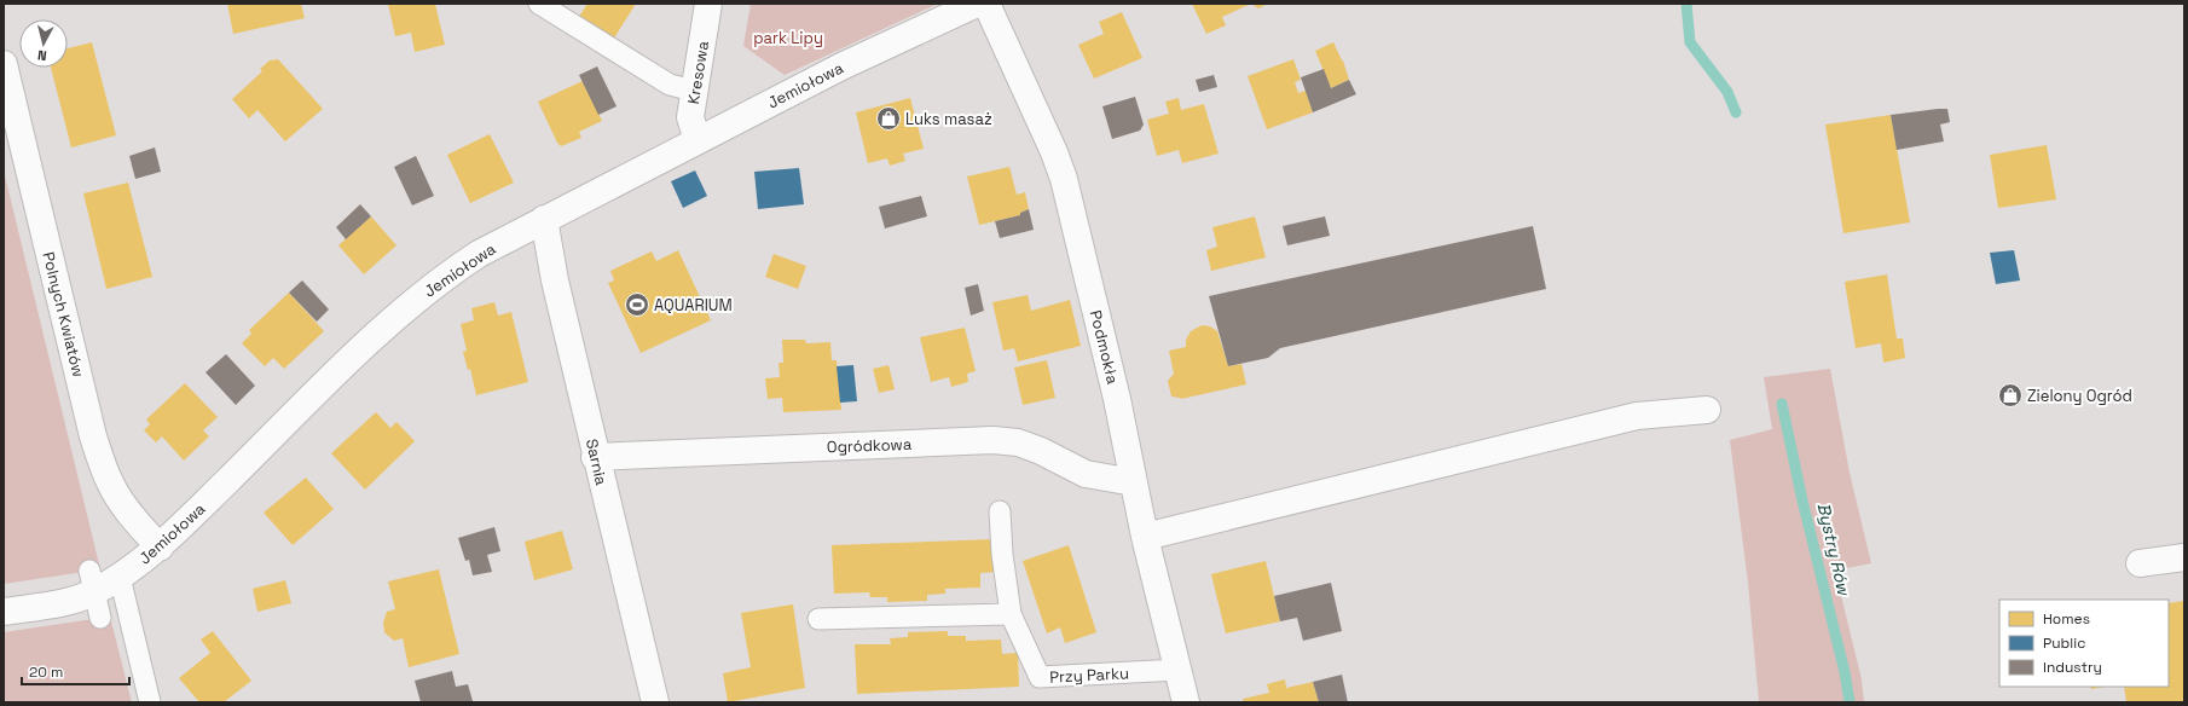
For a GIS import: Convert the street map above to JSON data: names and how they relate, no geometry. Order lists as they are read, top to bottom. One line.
{"streets":{"street":["Kresowa","Jemiołowa","Polnych Kwiatów","Podmokła","Ogródkowa","Sarnia"],"lane":["Przy Parku"]},"crossings":[["Kresowa","Jemiołowa"],["Jemiołowa","Polnych Kwiatów"],["Jemiołowa","Sarnia"],["Podmokła","Ogródkowa"],["Podmokła","Przy Parku"],["Ogródkowa","Sarnia"]],"water":["Bystry Rów"],"parks":["park Lipy"],"places":{"shop":["Luks masaż","Zielony Ogród"],"sports":["AQUARIUM"]},"legend":["Homes","Public","Industry"],"scale_bar":"20 m","north":"bottom"}
